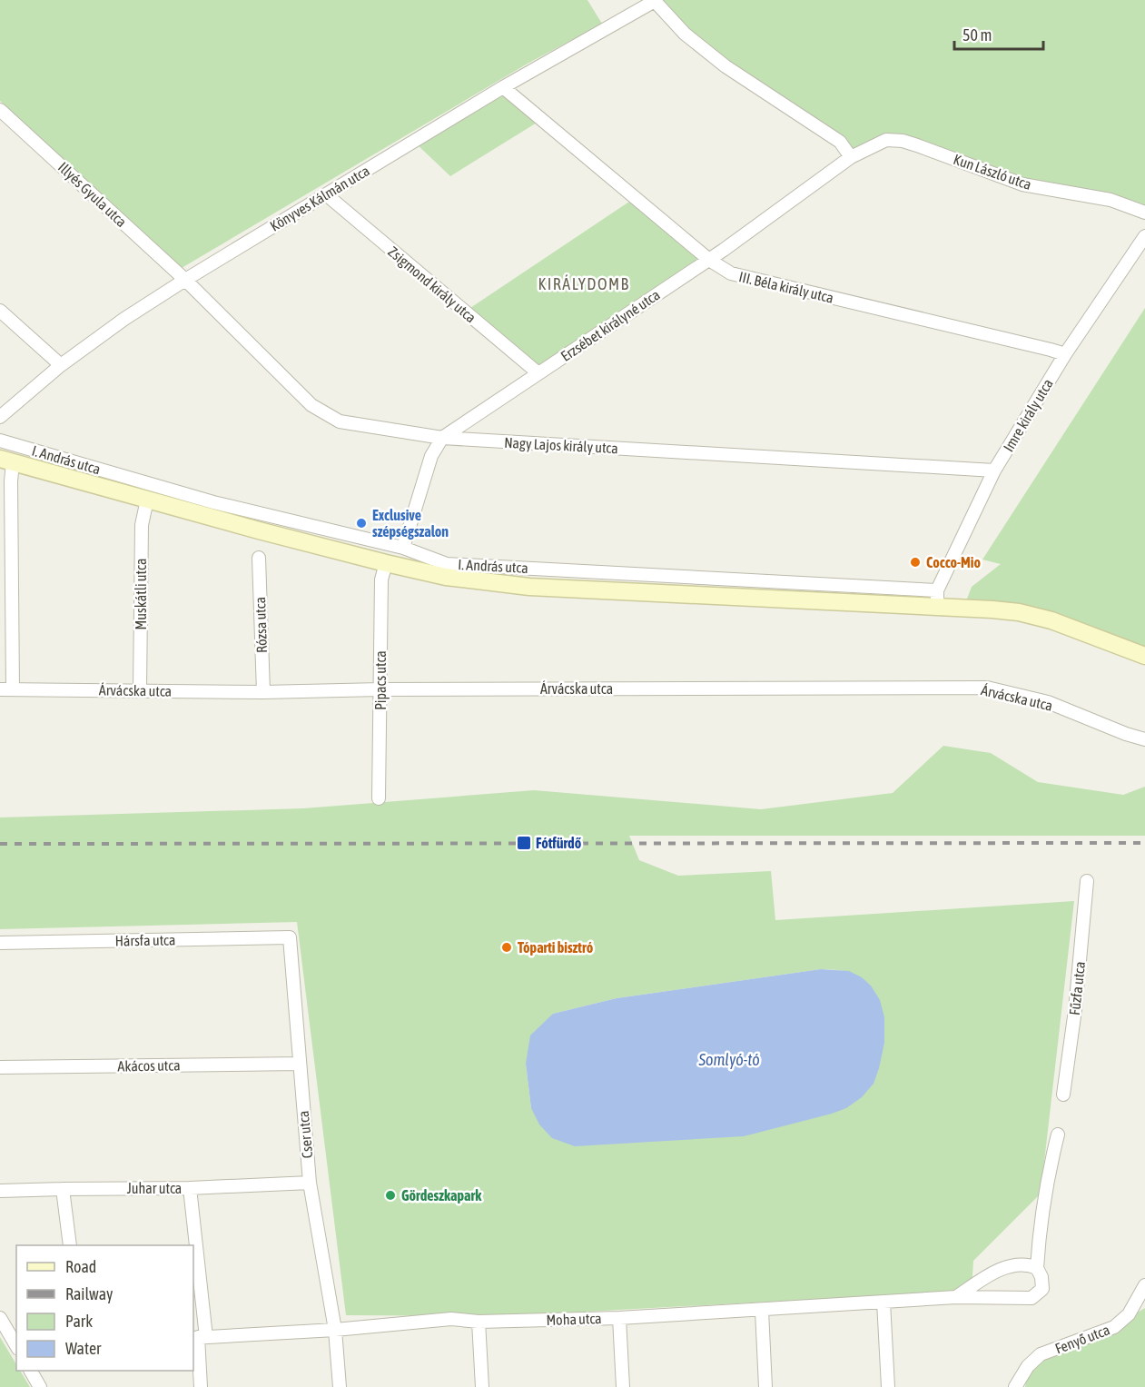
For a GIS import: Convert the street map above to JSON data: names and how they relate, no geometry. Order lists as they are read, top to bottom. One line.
{"streets":{"main road":["I. András utca"],"street":["Kun László utca","Illyés Gyula utca","Könyves Kálmán utca","Zsigmond király utca","III. Béla király utca","Erzsébet királyné utca","Imre király utca","Nagy Lajos király utca","Muskátli utca","Rózsa utca","Pipacs utca","Árvácska utca","Hársfa utca","Fűzfa utca","Akácos utca","Cser utca","Juhar utca","Moha utca","Fenyő utca"]},"crossings":[["Kun László utca","Erzsébet királyné utca"],["Illyés Gyula utca","Könyves Kálmán utca"],["Illyés Gyula utca","Nagy Lajos király utca"],["Könyves Kálmán utca","Zsigmond király utca"],["Könyves Kálmán utca","III. Béla király utca"],["Könyves Kálmán utca","Nagy Lajos király utca"],["Zsigmond király utca","Erzsébet királyné utca"],["III. Béla király utca","Erzsébet királyné utca"],["III. Béla király utca","Imre király utca"],["Erzsébet királyné utca","Nagy Lajos király utca"],["Erzsébet királyné utca","I. András utca"],["Imre király utca","Nagy Lajos király utca"],["Imre király utca","I. András utca"],["I. András utca","Muskátli utca"],["I. András utca","Pipacs utca"],["Muskátli utca","Árvácska utca"],["Rózsa utca","Árvácska utca"],["Pipacs utca","Árvácska utca"],["Hársfa utca","Cser utca"],["Akácos utca","Cser utca"],["Cser utca","Juhar utca"],["Cser utca","Moha utca"]],"districts":["KIRÁLYDOMB"],"water":["Somlyó-tó"],"places":{"other":["Exclusive szépségszalon","Cocco-Mio","Tóparti bisztró","Gördeszkapark"],"transit":["Fótfürdő"]},"legend":["Road","Railway","Park","Water"],"scale_bar":"50 m"}
